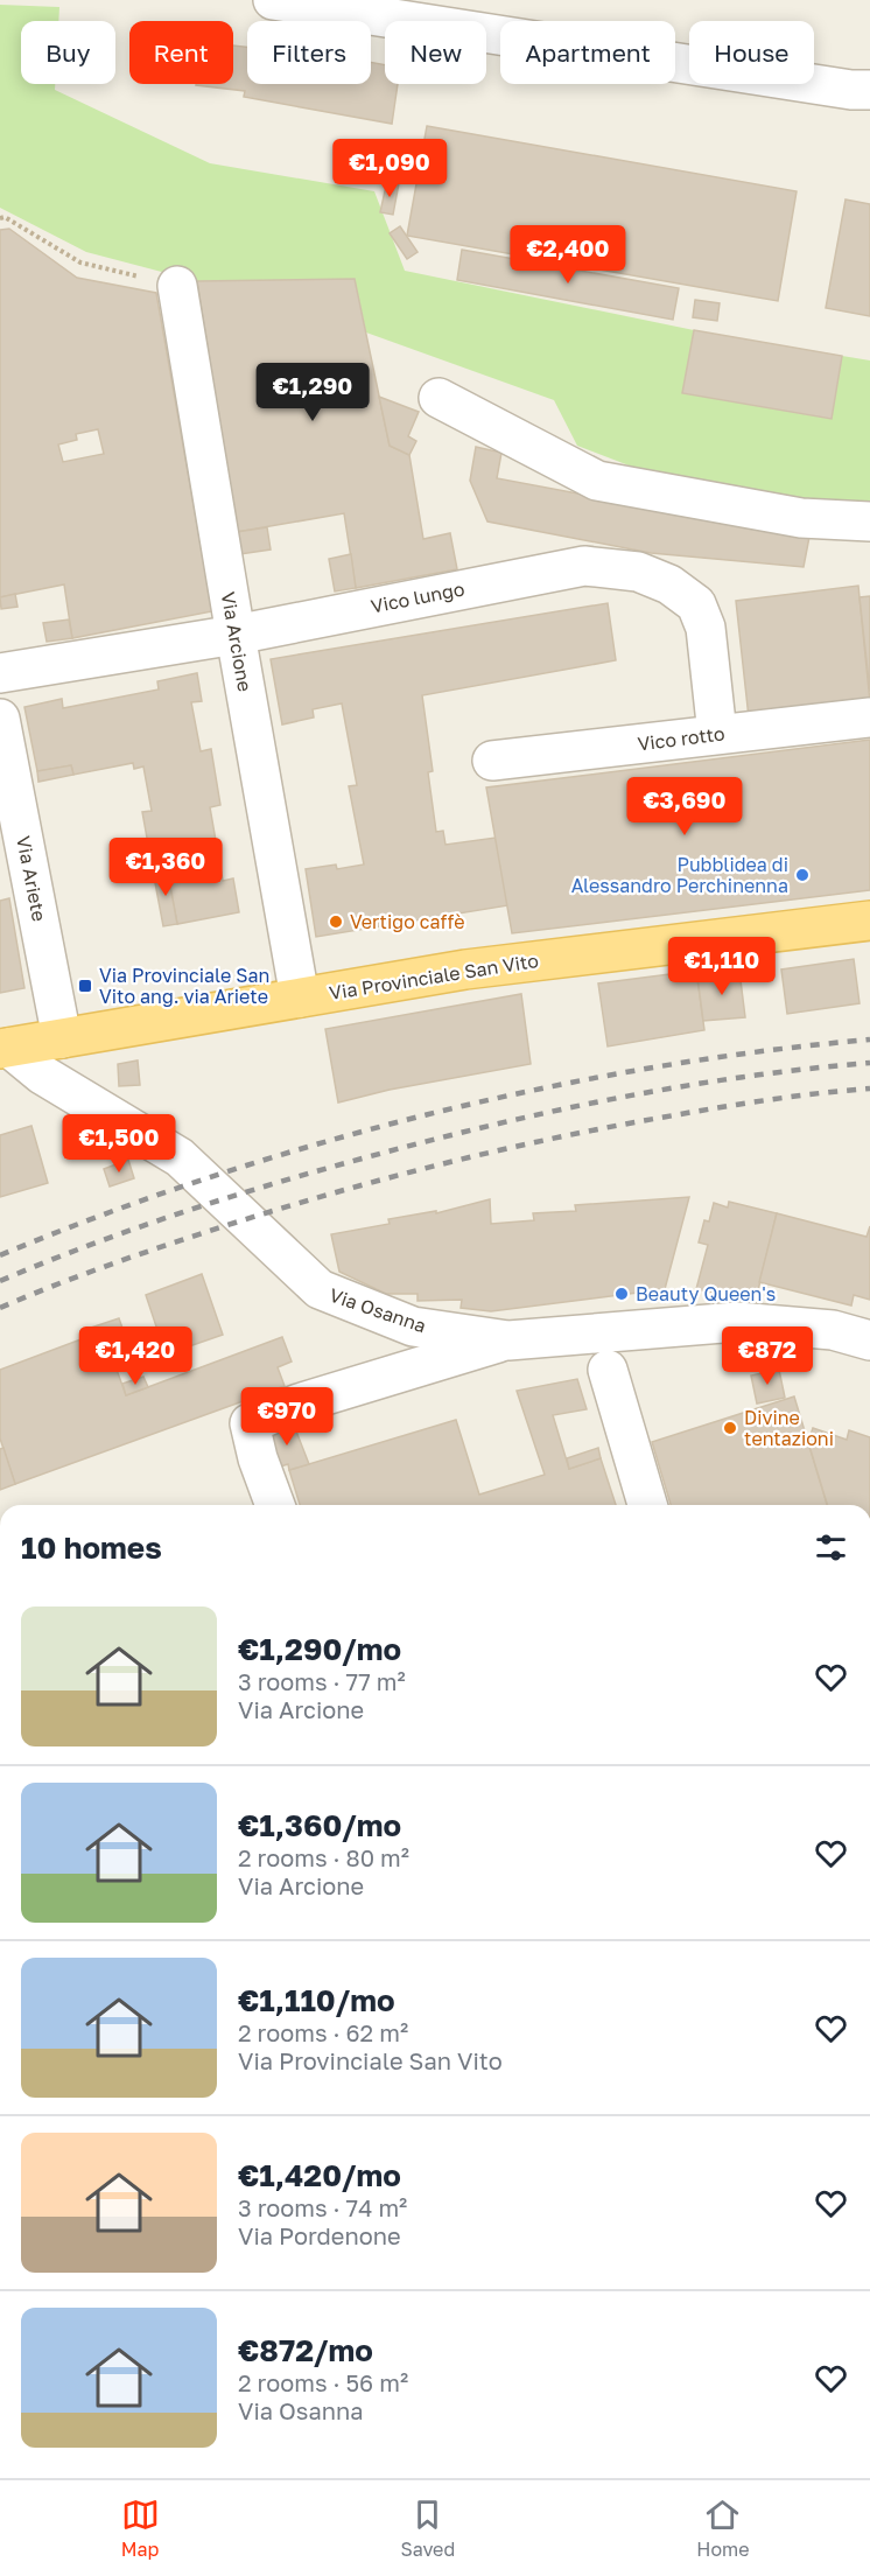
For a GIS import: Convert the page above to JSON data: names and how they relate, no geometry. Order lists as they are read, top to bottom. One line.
{"streets":{"main road":["Via Provinciale San Vito"],"street":["Vico lungo","Via Arcione","Vico rotto","Via Ariete","Via Osanna"]},"crossings":[["Vico lungo","Via Arcione"],["Vico lungo","Vico rotto"],["Via Arcione","Via Provinciale San Vito"],["Via Ariete","Via Provinciale San Vito"],["Via Provinciale San Vito","Via Osanna"]],"places":{"other":["Pubblidea di Alessandro Perchinenna","Vertigo caffè","Beauty Queen's","Divine tentazioni"],"transit":["Via Provinciale San Vito ang. via Ariete"]},"page":{"chip":["Buy","Rent","Filters","New","Apartment","House"],"price":["€1,090","€2,400","€1,290","€3,690","€1,360","€1,110","€1,500","€1,420","€872","€970"],"heading":"10 homes","list":[{"name":"€1,290/mo","note":"3 rooms · 77 m² · Via Arcione"},{"name":"€1,360/mo","note":"2 rooms · 80 m² · Via Arcione"},{"name":"€1,110/mo","note":"2 rooms · 62 m² · Via Provinciale San Vito"},{"name":"€1,420/mo","note":"3 rooms · 74 m² · Via Pordenone"},{"name":"€872/mo","note":"2 rooms · 56 m² · Via Osanna"}],"tabs":["Map","Saved","Home"]}}
